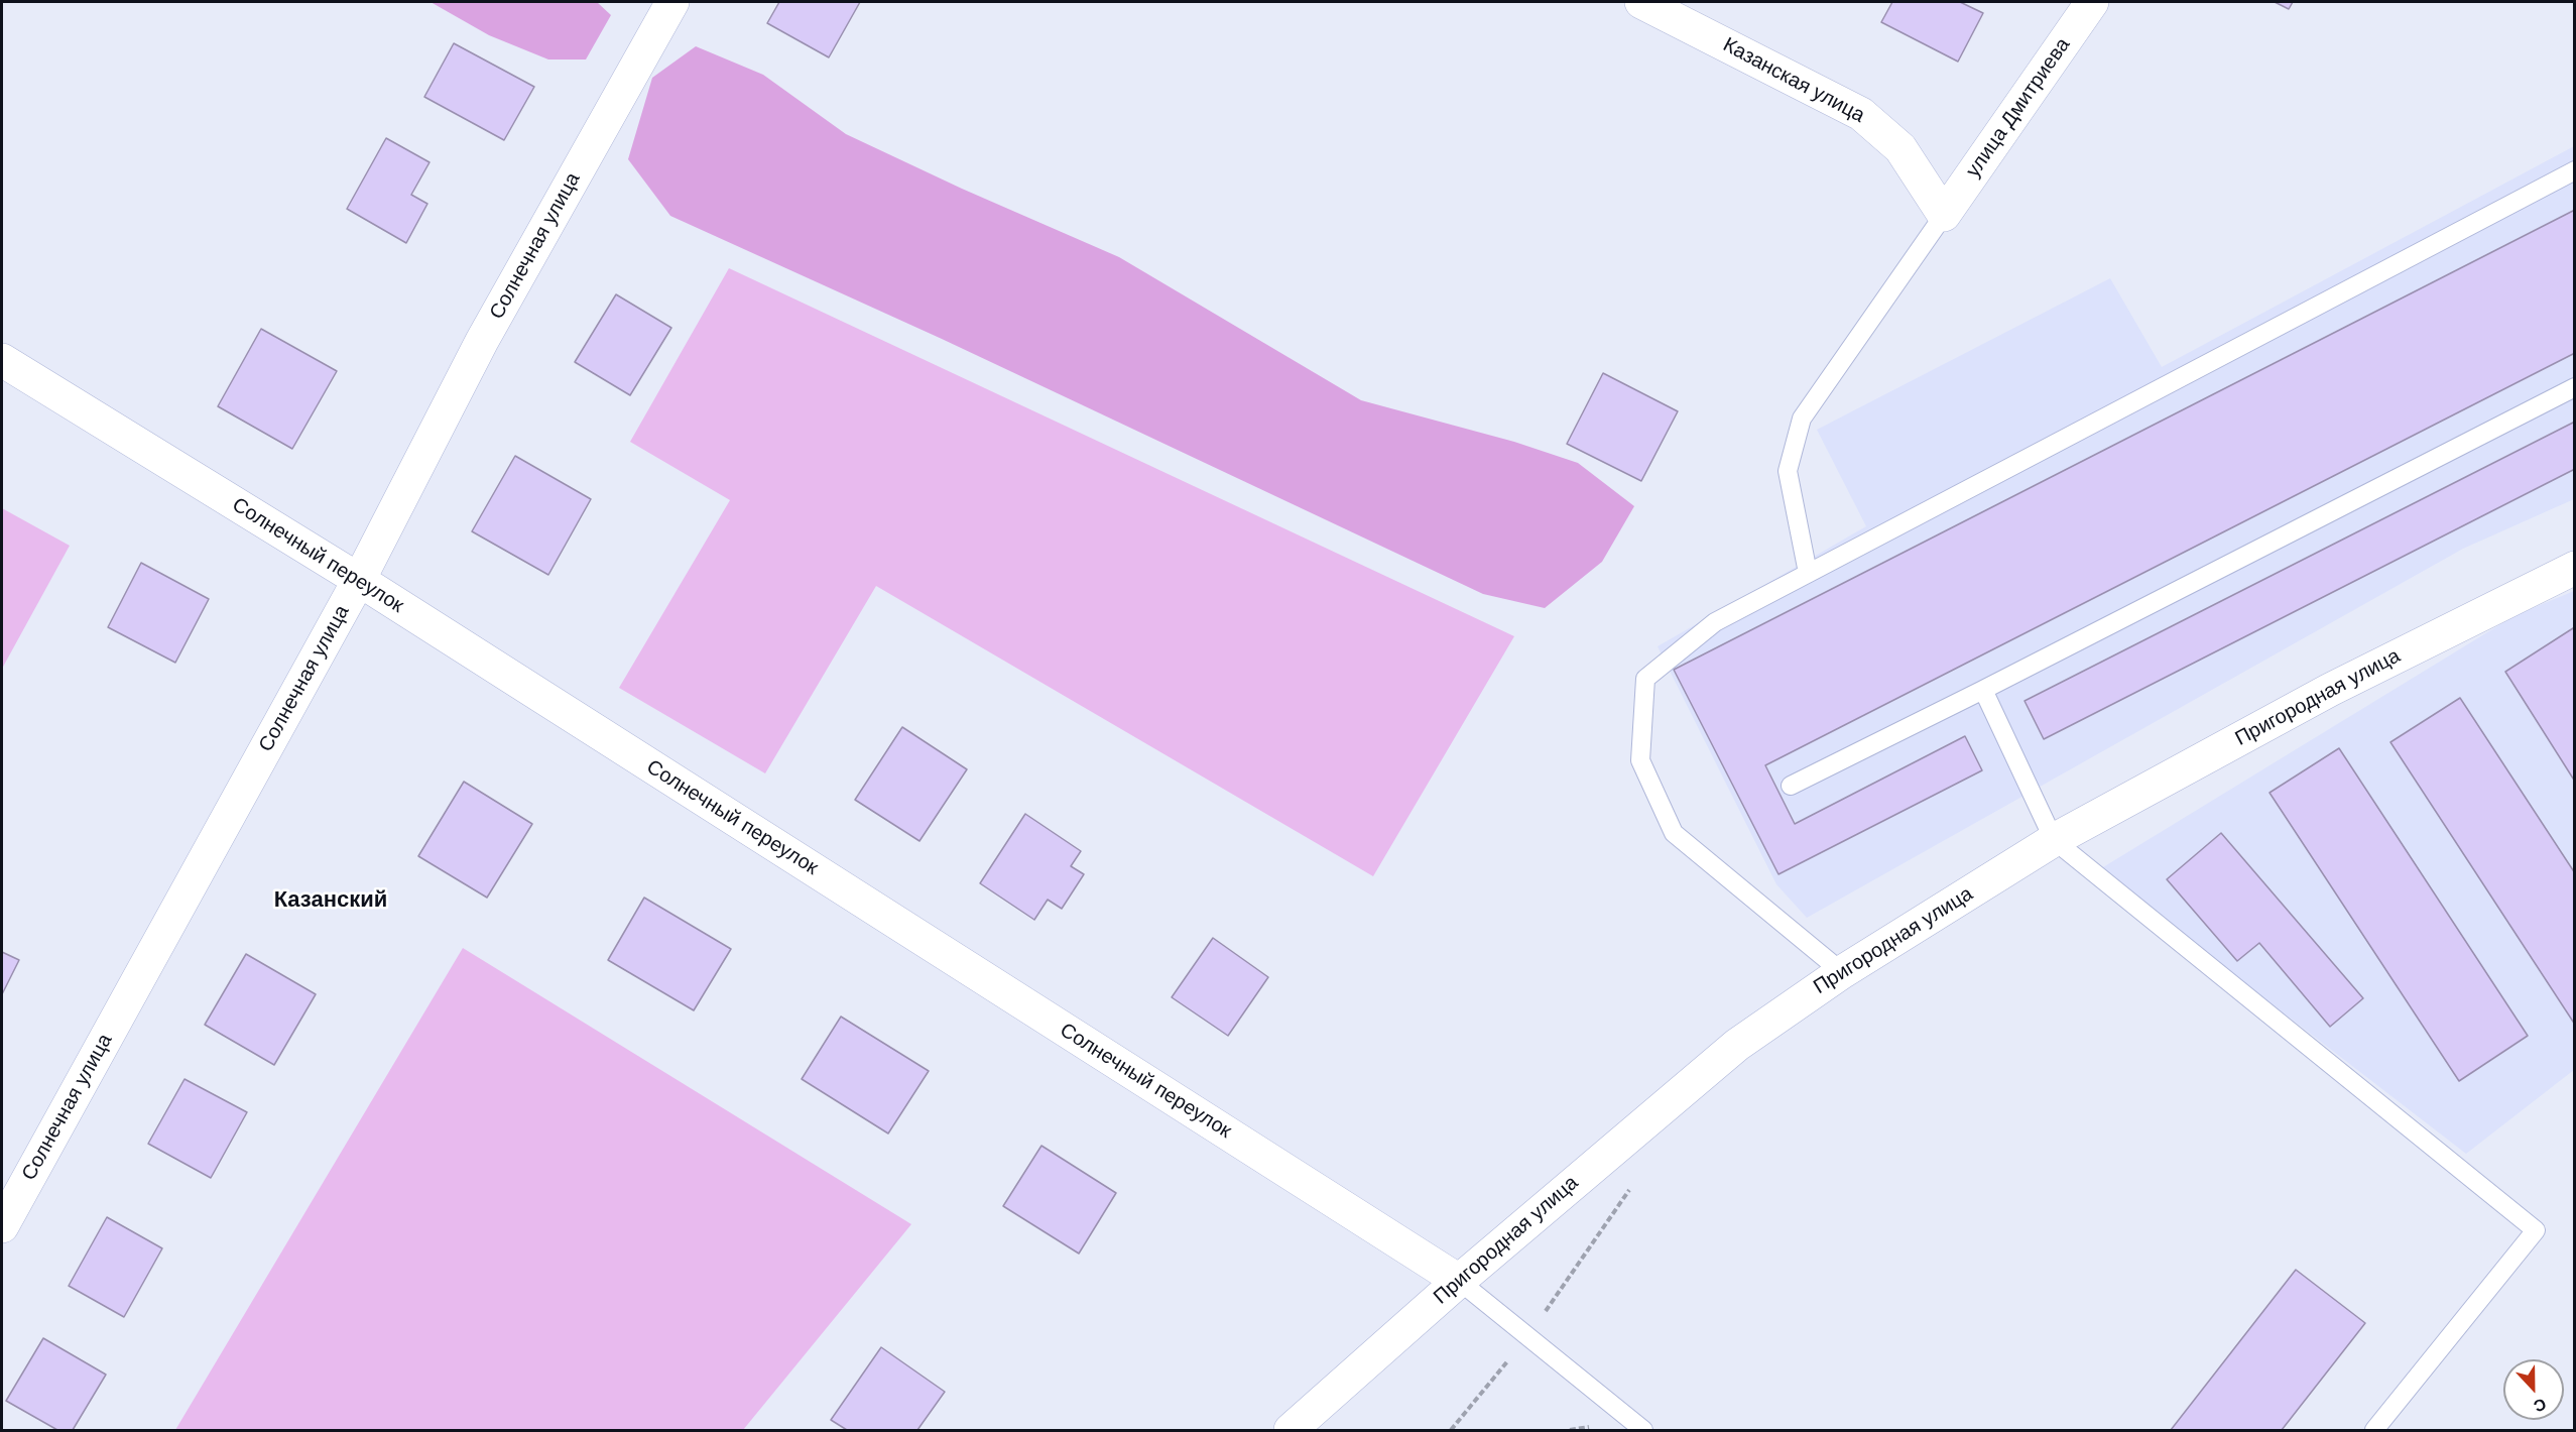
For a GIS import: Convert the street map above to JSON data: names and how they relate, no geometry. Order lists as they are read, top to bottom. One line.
{"streets":{"street":["Казанская улица","улица Дмитриева","Солнечная улица","Солнечный переулок","Пригородная улица"]},"crossings":[["Казанская улица","улица Дмитриева"],["Солнечная улица","Солнечный переулок"],["Солнечный переулок","Пригородная улица"]],"districts":["Казанский"],"north":"bottom"}
